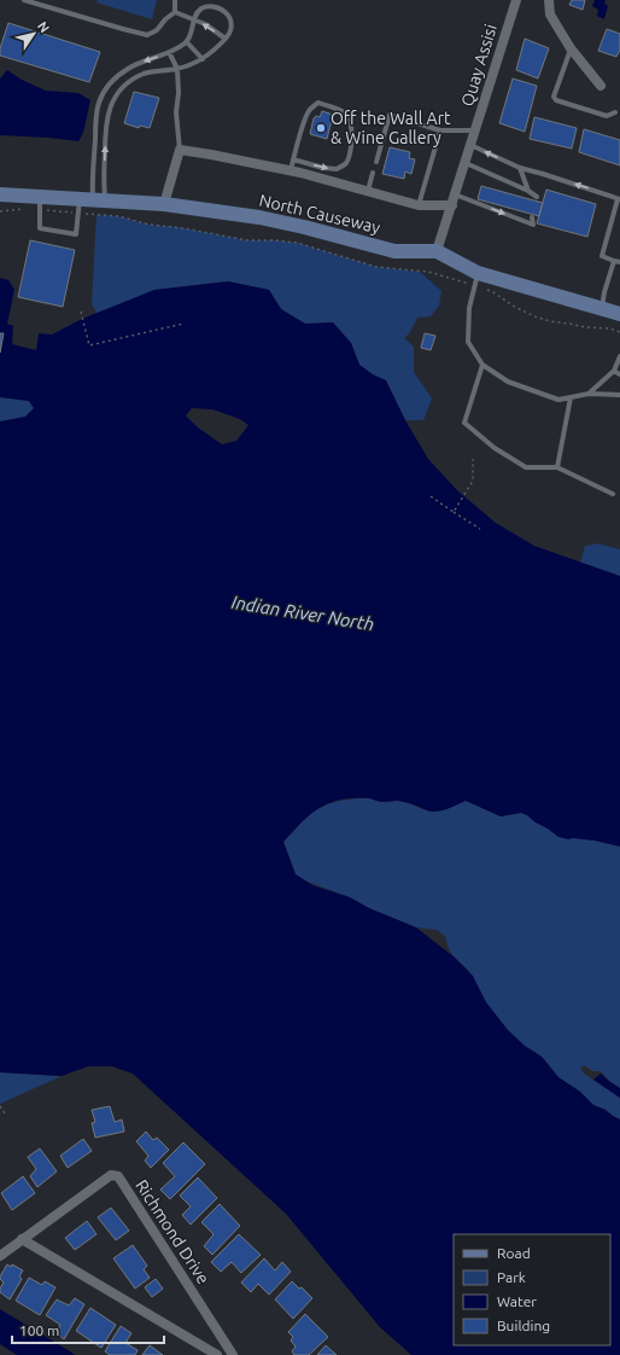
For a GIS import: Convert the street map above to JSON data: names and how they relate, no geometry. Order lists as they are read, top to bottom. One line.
{"streets":{"main road":["North Causeway"],"street":["Quay Assisi","Richmond Drive"]},"crossings":[["Quay Assisi","North Causeway"]],"water":["Indian River North"],"places":["Off the Wall Art & Wine Gallery"],"legend":["Road","Park","Water","Building"],"scale_bar":"100 m","north":"top right"}
